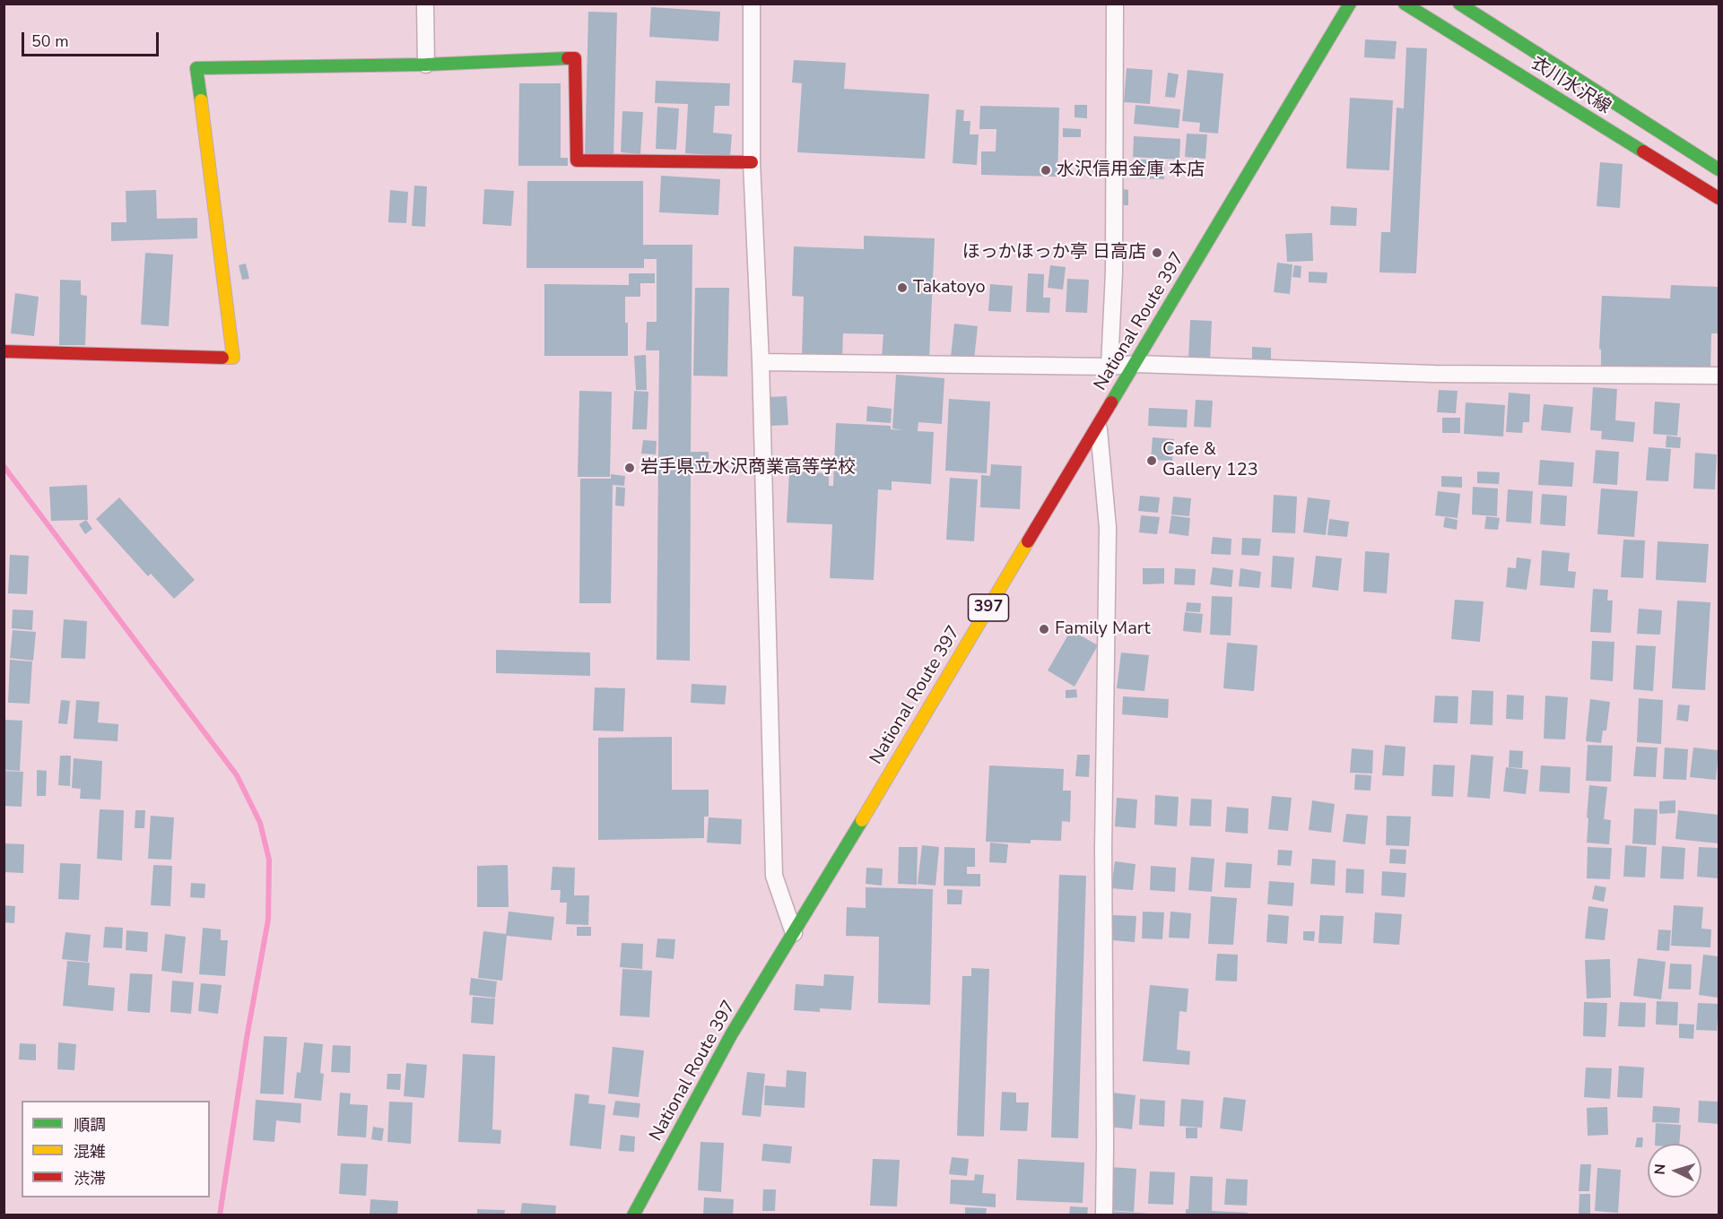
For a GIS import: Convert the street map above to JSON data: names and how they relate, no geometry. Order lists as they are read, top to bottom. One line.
{"streets":{"main road":["衣川水沢線","National Route 397","397"]},"places":["水沢信用金庫 本店","ほっかほっか亭 日高店","Takatoyo","Cafe & Gallery 123","岩手県立水沢商業高等学校","Family Mart"],"legend":["順調","混雑","渋滞"],"scale_bar":"50 m","north":"left"}
